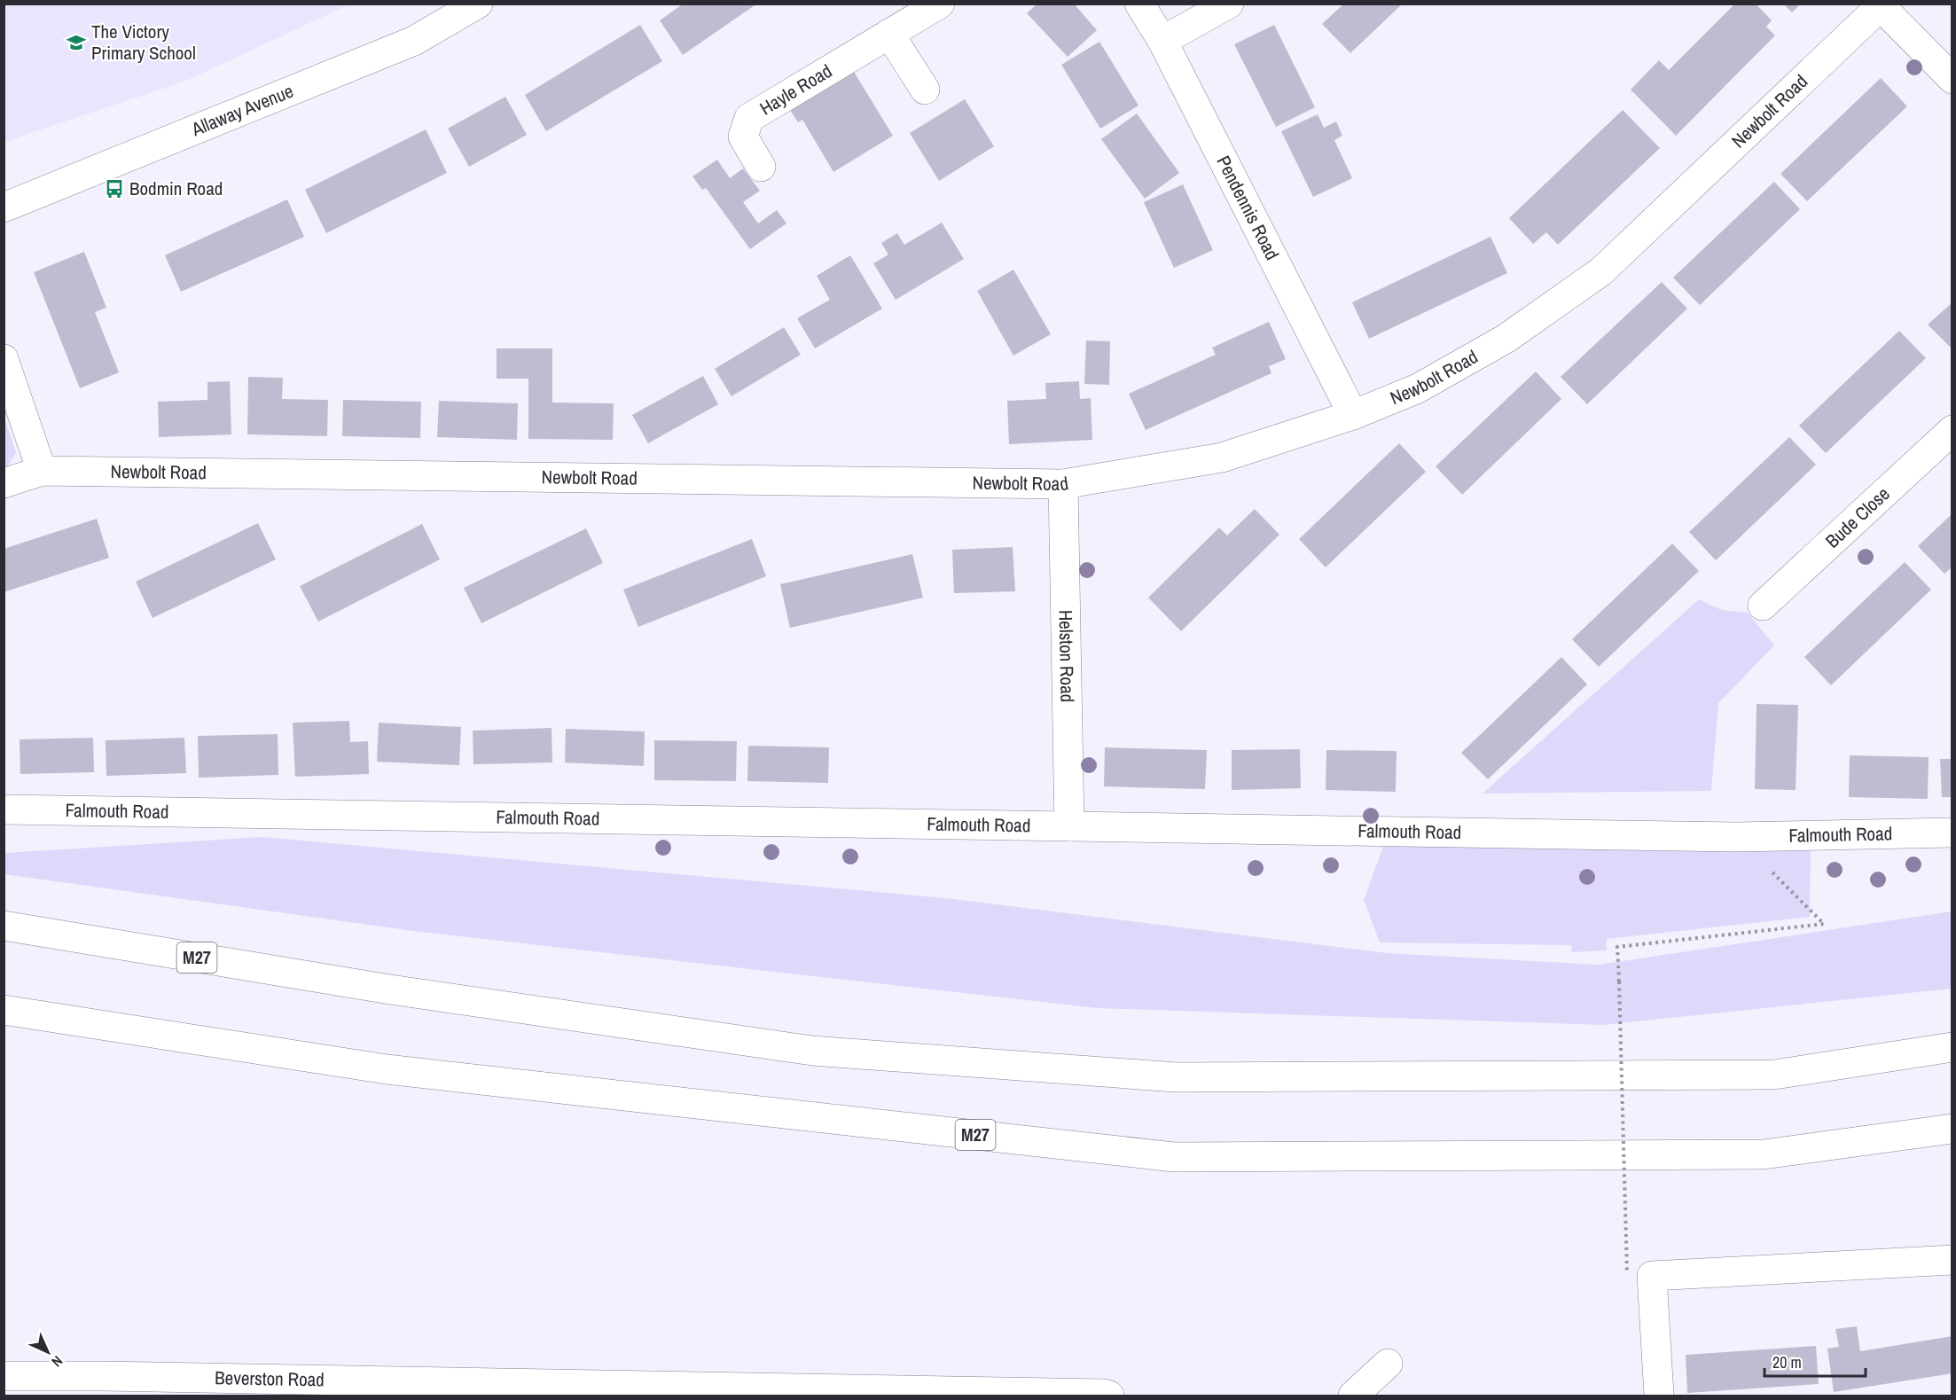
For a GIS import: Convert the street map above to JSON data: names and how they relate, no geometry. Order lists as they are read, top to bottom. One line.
{"streets":{"main road":["Hayle Road","Allaway Avenue","Newbolt Road","Pendennis Road","Bude Close","Helston Road","Falmouth Road","M27","Beverston Road"]},"crossings":[["Newbolt Road","Pendennis Road"],["Newbolt Road","Helston Road"],["Helston Road","Falmouth Road"]],"places":{"school or university":["The Victory Primary School"],"bus stop":["Bodmin Road"]},"scale_bar":"20 m","north":"bottom right"}
